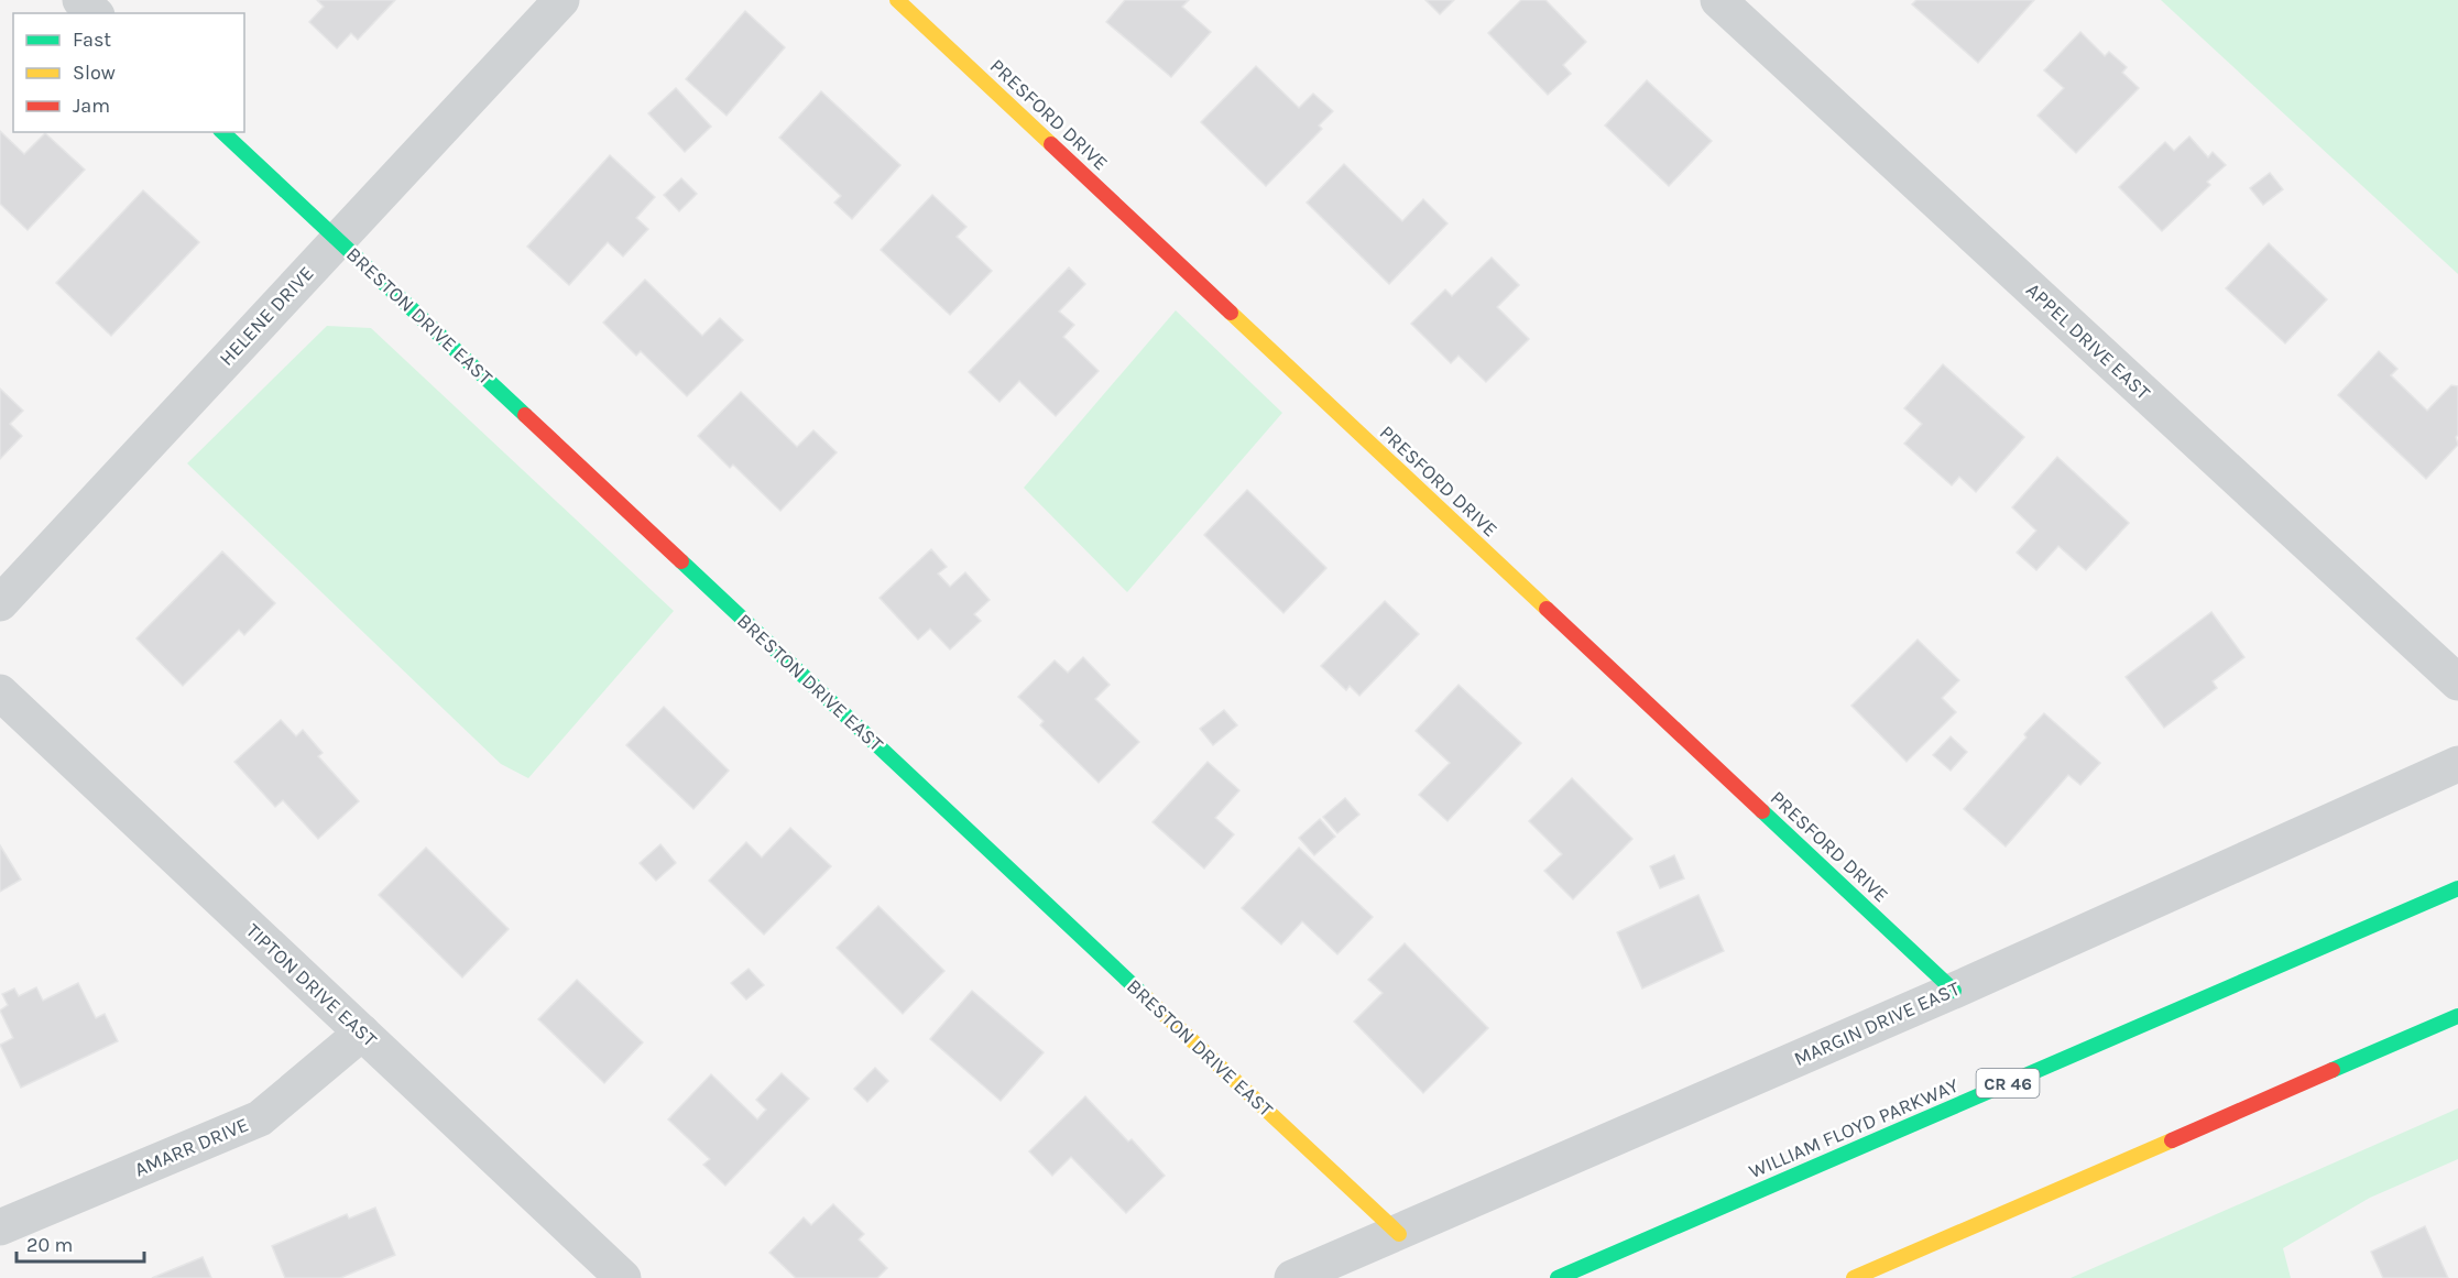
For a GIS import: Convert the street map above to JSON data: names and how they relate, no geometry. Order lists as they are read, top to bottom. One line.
{"streets":{"main road":["PRESFORD DRIVE","BRESTON DRIVE EAST","CR 46","WILLIAM FLOYD PARKWAY"],"street":["HELENE DRIVE","APPEL DRIVE EAST","TIPTON DRIVE EAST","MARGIN DRIVE EAST","AMARR DRIVE"]},"crossings":[["PRESFORD DRIVE","MARGIN DRIVE EAST"],["HELENE DRIVE","BRESTON DRIVE EAST"],["BRESTON DRIVE EAST","MARGIN DRIVE EAST"],["TIPTON DRIVE EAST","AMARR DRIVE"]],"legend":["Fast","Slow","Jam"],"scale_bar":"20 m"}
